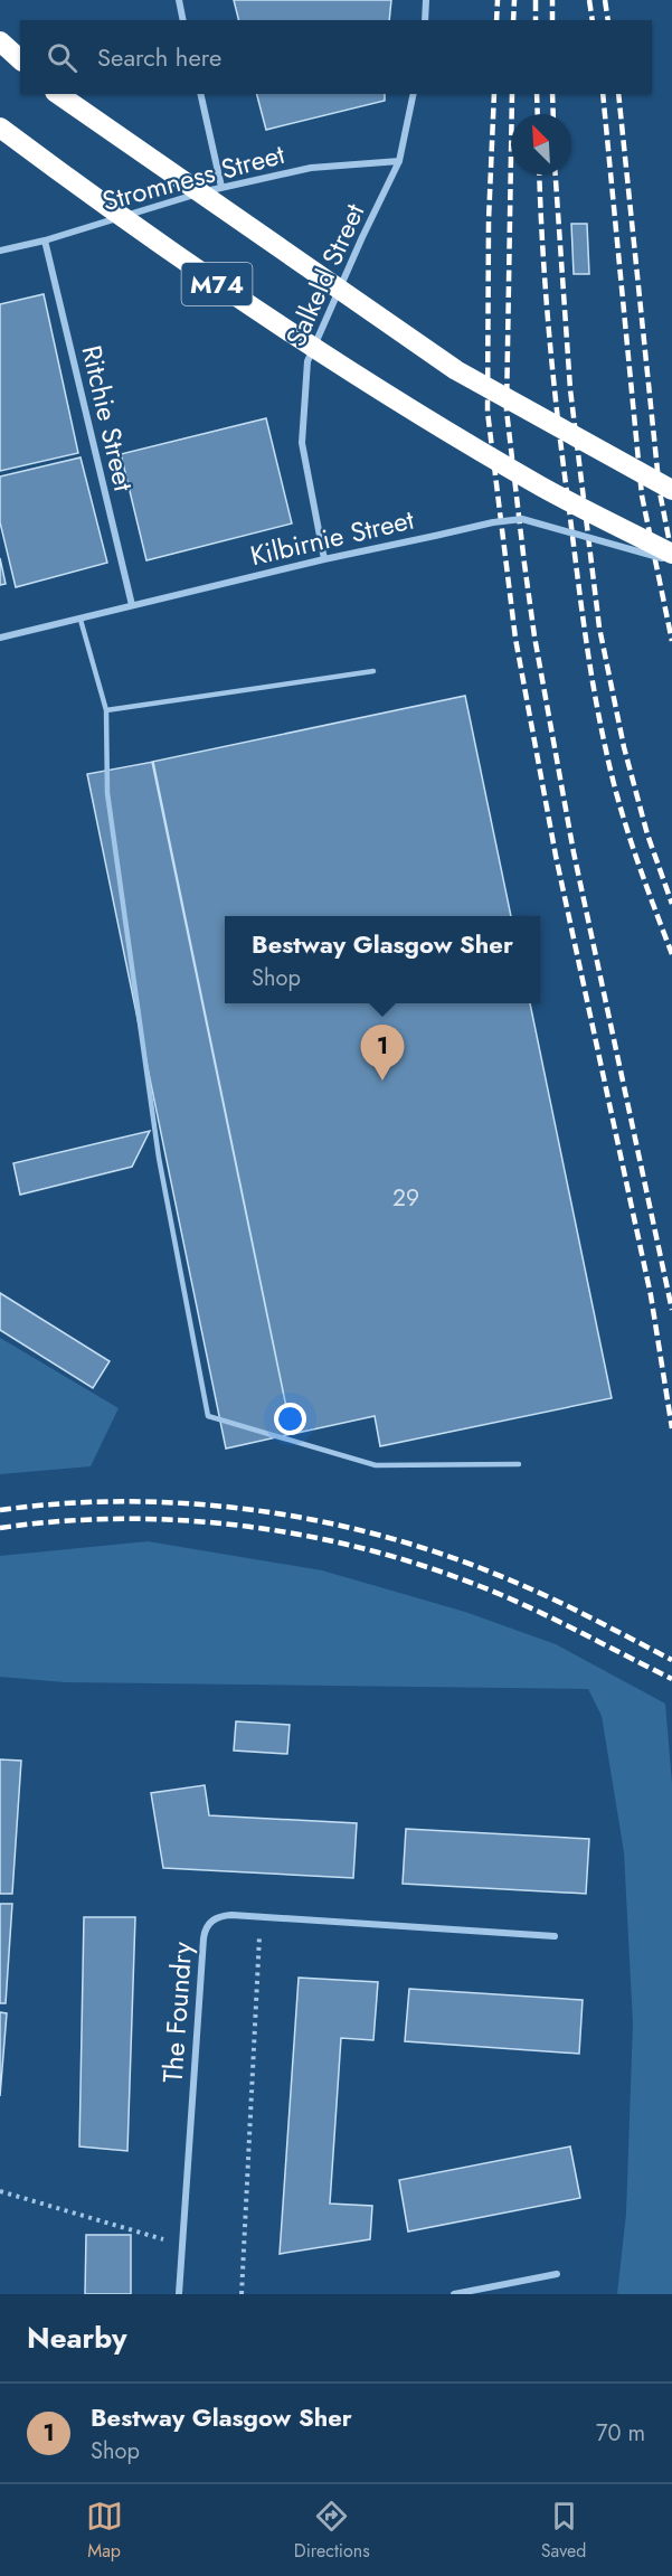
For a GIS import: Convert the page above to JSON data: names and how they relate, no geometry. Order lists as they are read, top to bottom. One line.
{"streets":{"highway":["M74"],"street":["Stromness Street","Salkeld Street","Ritchie Street","Kilbirnie Street","The Foundry"]},"crossings":[["Stromness Street","Salkeld Street"],["Stromness Street","Ritchie Street"],["Salkeld Street","Kilbirnie Street"],["Ritchie Street","Kilbirnie Street"]],"house_numbers":["29"],"north":"top left","page":{"search":"Search here","popup":["Bestway Glasgow Sher","Shop"],"pins":"1","heading":"Nearby","list":[{"mark":"1","name":"Bestway Glasgow Sher","note":"Shop","value":"70 m"}],"nav":["Map","Directions","Saved"]}}
